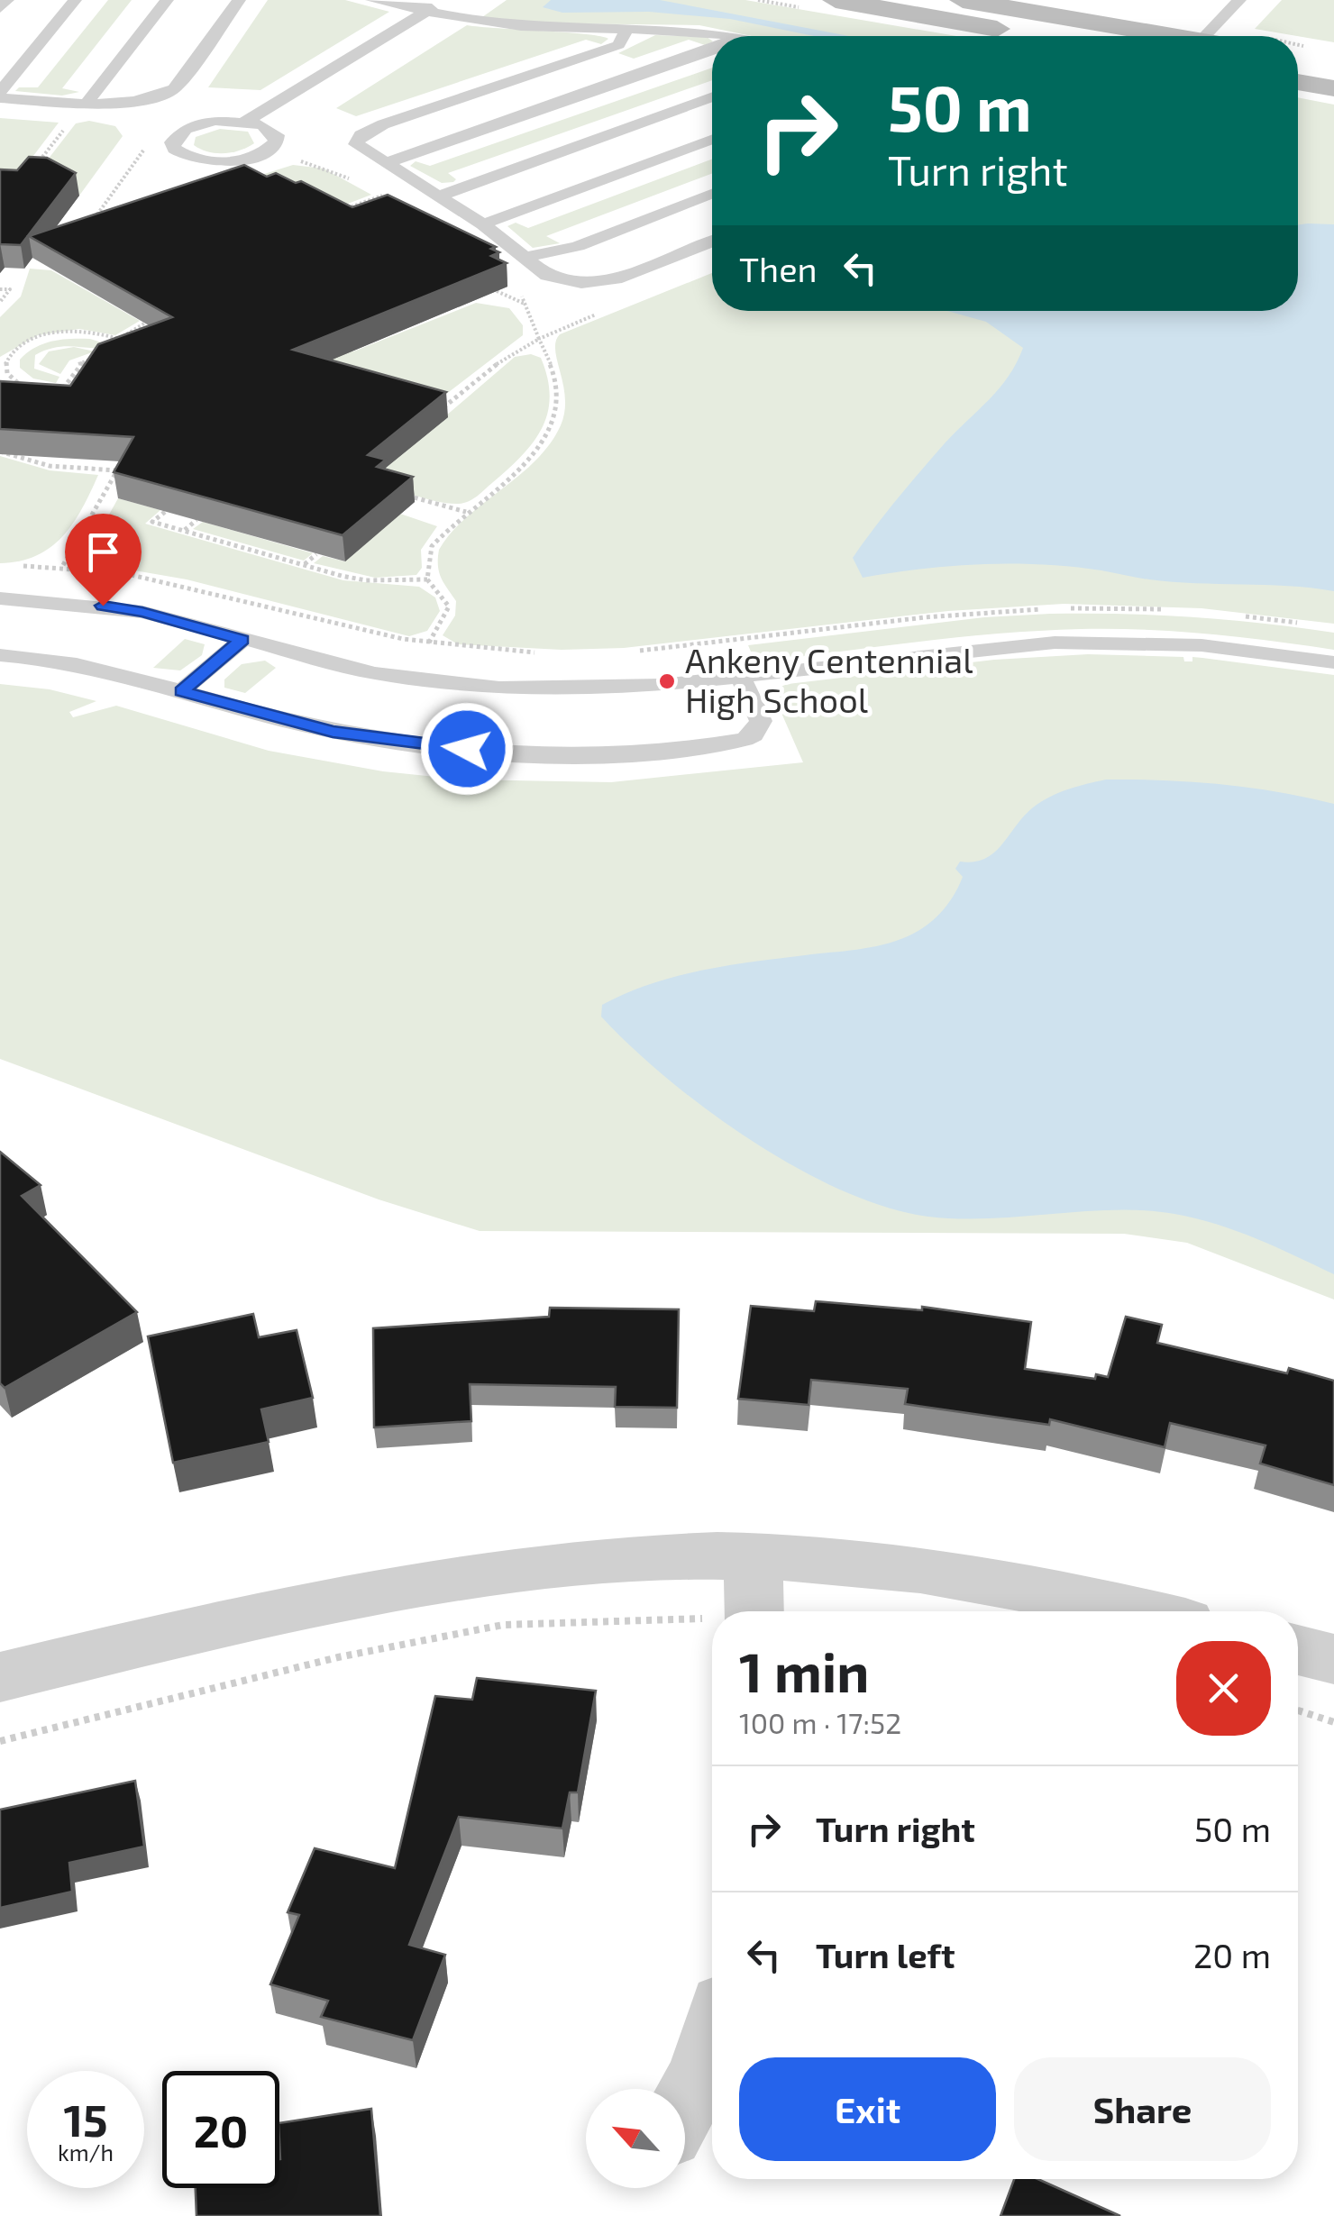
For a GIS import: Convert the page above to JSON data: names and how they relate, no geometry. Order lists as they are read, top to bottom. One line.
{"places":["Ankeny Centennial High School"],"north":"top left","page":{"turn":["50 m","Turn right"],"then":"Then","heading":["1 min","100 m · 17:52"],"list":[{"name":"Turn right","value":"50 m"},{"name":"Turn left","value":"20 m"}],"buttons":["Exit","Share"],"speed":"15 km/h","limit":"20"}}
